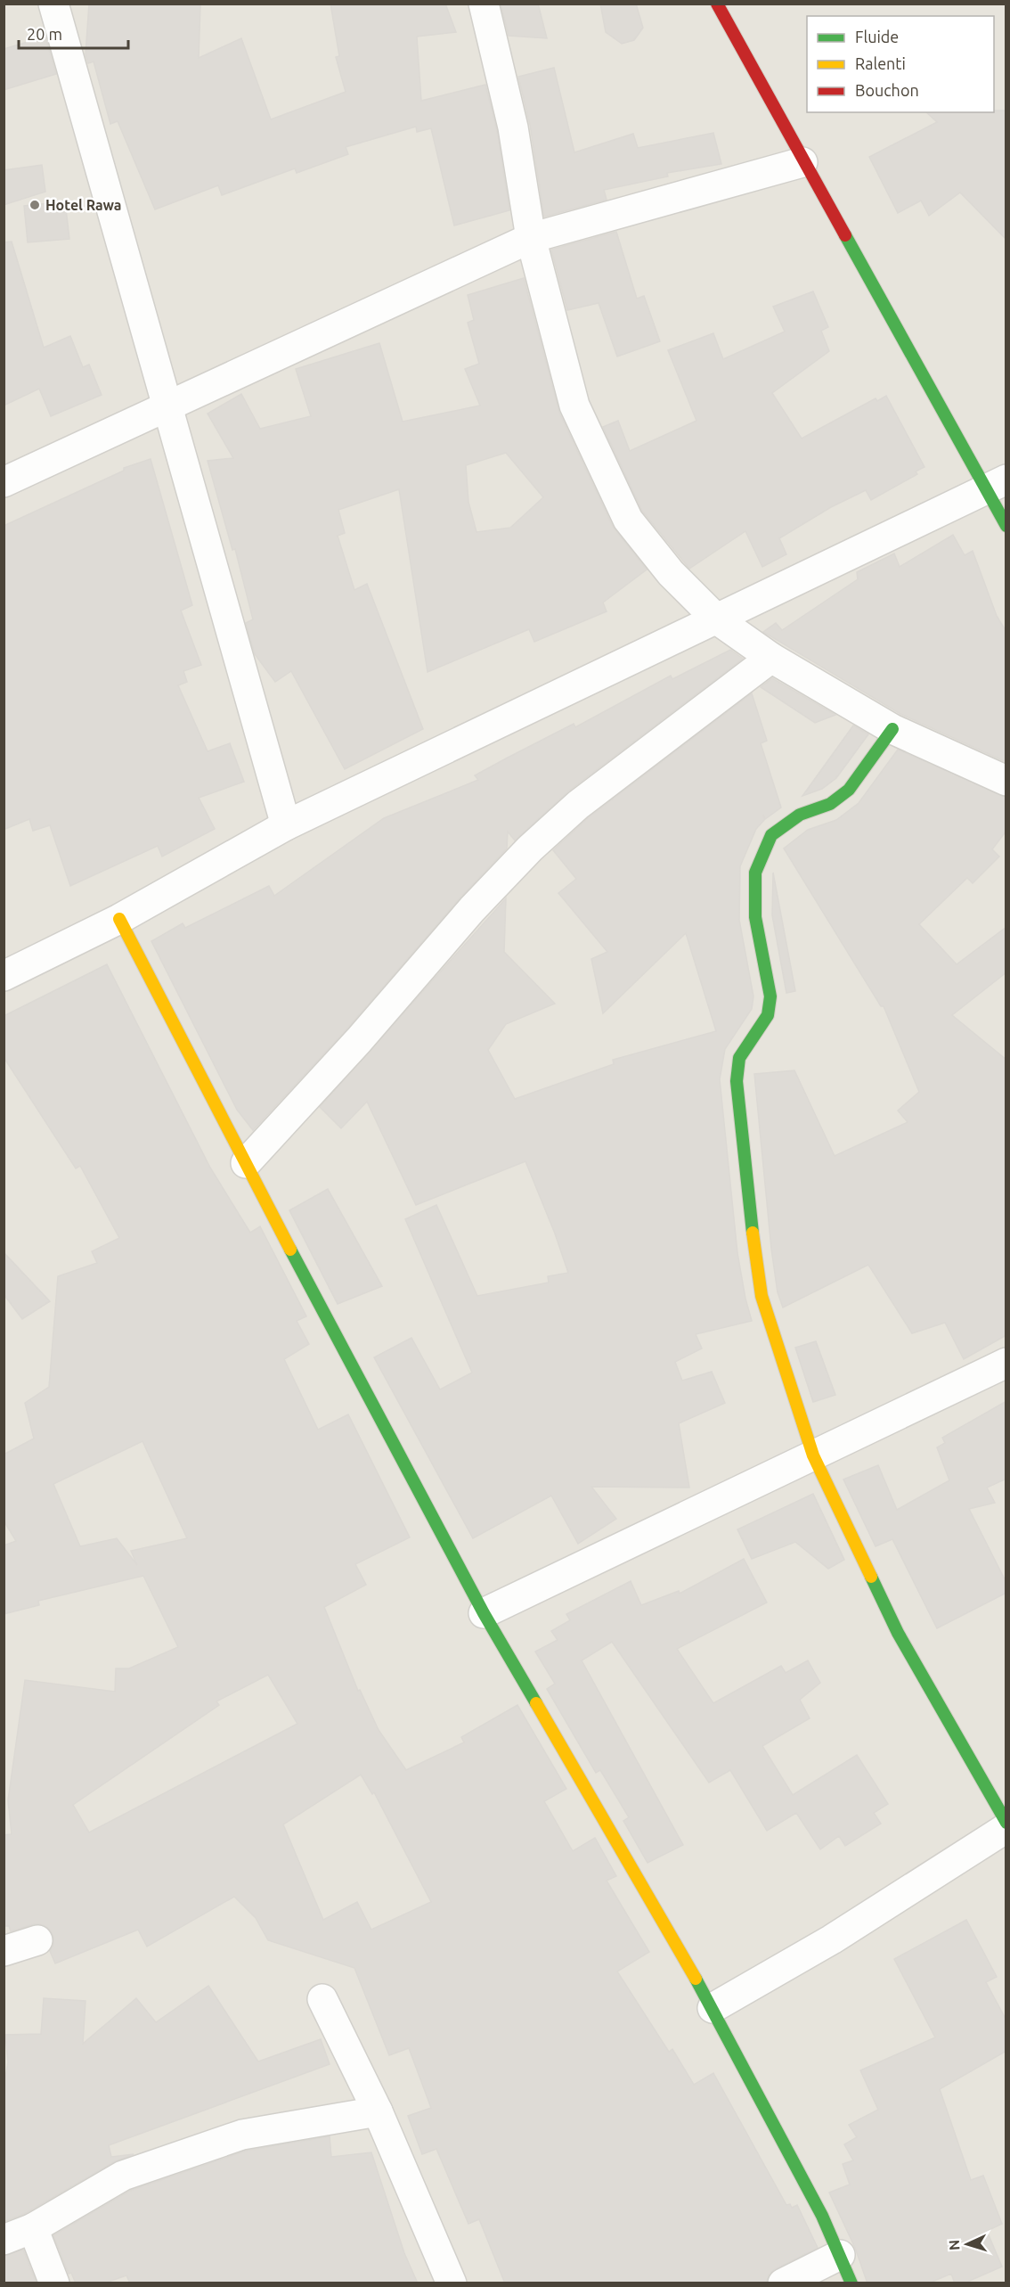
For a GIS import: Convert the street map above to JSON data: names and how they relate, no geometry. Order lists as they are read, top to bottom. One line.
{"places":["Hotel Rawa"],"legend":["Fluide","Ralenti","Bouchon"],"scale_bar":"20 m","north":"left"}
